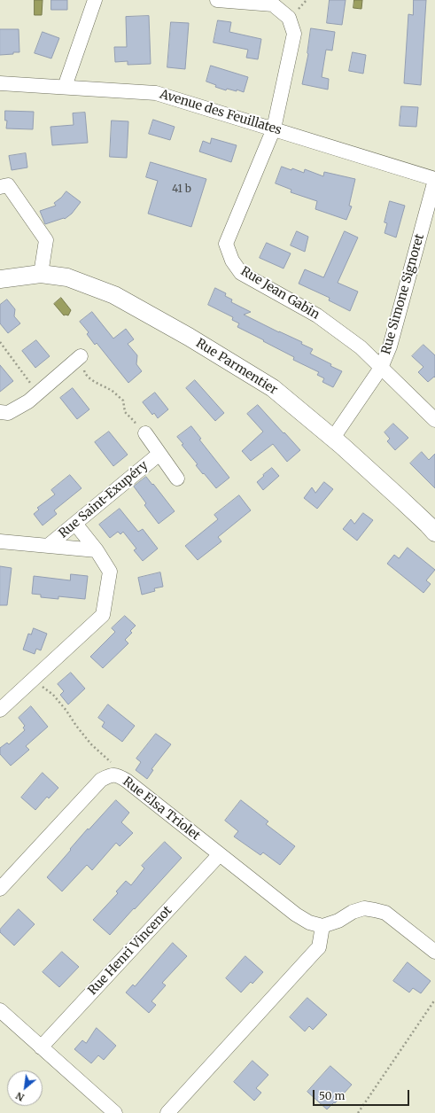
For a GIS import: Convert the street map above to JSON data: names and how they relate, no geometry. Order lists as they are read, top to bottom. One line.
{"streets":{"street":["Avenue des Feuillates","Rue Jean Gabin","Rue Simone Signoret","Rue Parmentier","Rue Saint-Exupéry","Rue Elsa Triolet","Rue Henri Vincenot"]},"crossings":[["Avenue des Feuillates","Rue Jean Gabin"],["Avenue des Feuillates","Rue Simone Signoret"],["Rue Jean Gabin","Rue Simone Signoret"],["Rue Simone Signoret","Rue Parmentier"],["Rue Elsa Triolet","Rue Henri Vincenot"]],"house_numbers":["41 b"],"scale_bar":"50 m","north":"bottom left"}
